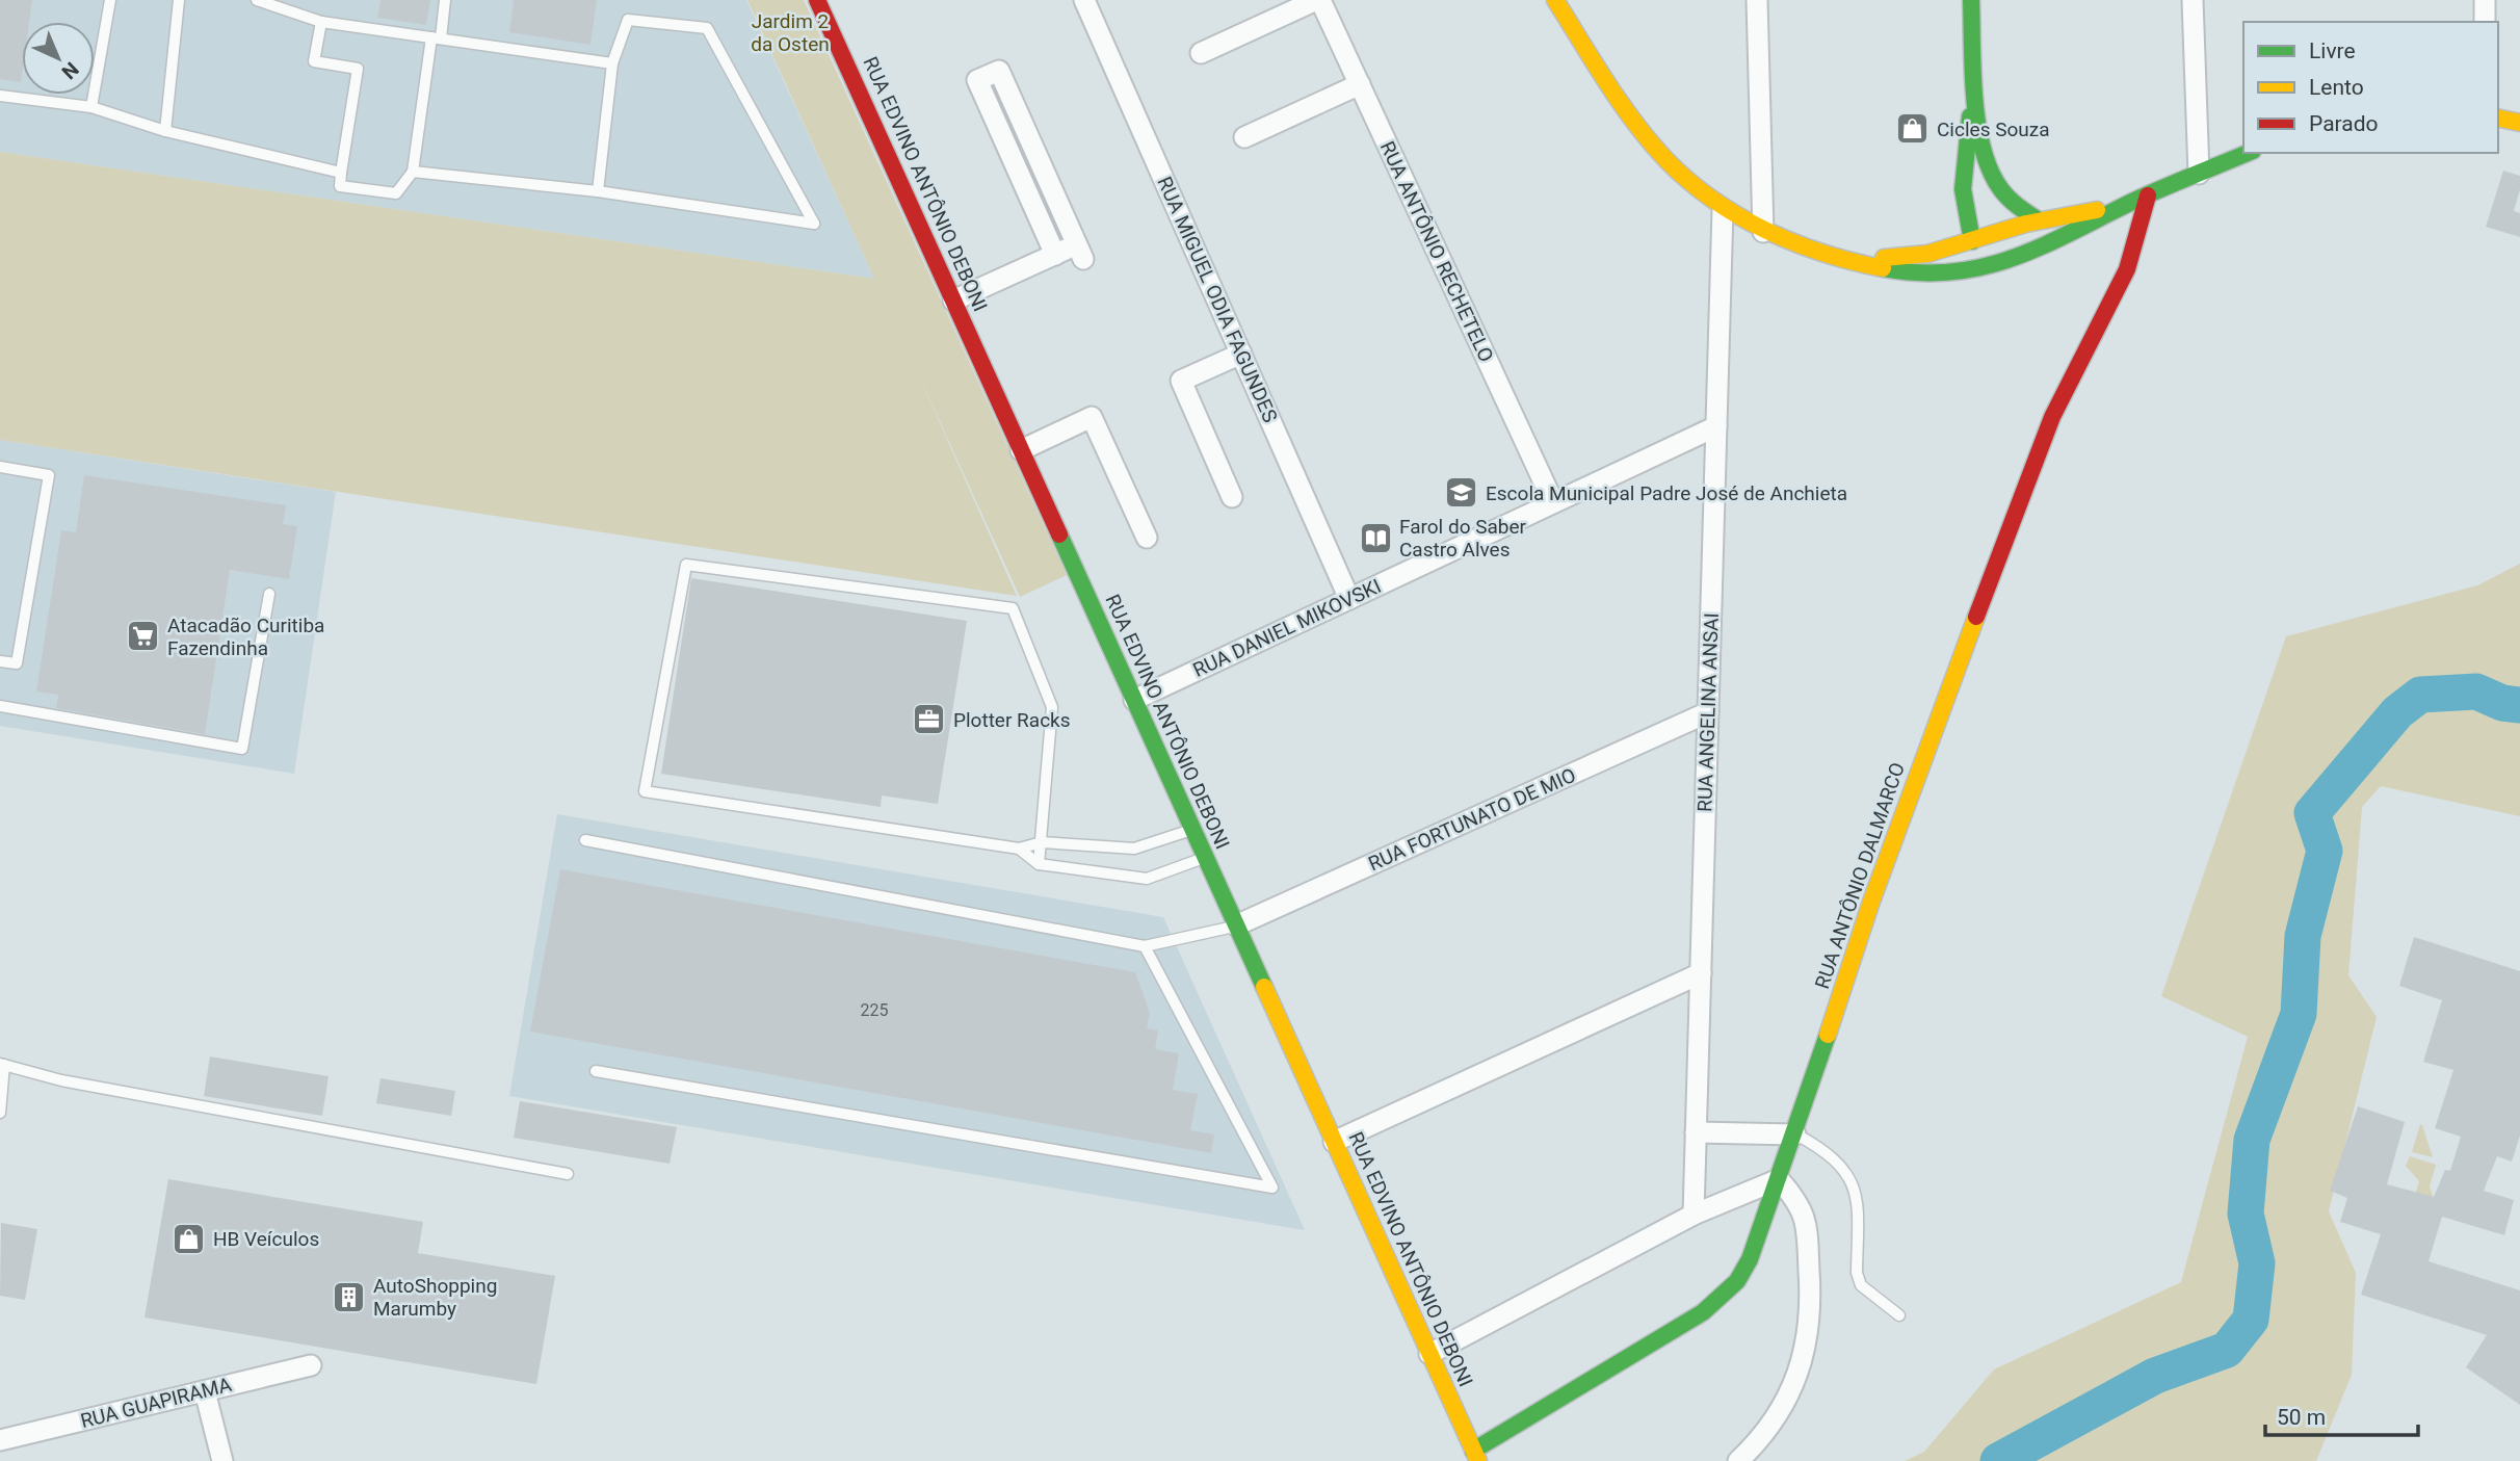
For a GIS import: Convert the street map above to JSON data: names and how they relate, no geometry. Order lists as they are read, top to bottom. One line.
{"streets":{"street":["RUA EDVINO ANTÔNIO DEBONI","RUA ANTÔNIO RECHETELO","RUA MIGUEL ODIA FAGUNDES","RUA DANIEL MIKOVSKI","RUA ANGELINA ANSAI","RUA FORTUNATO DE MIO","RUA ANTÔNIO DALMARCO","RUA GUAPIRAMA"]},"crossings":[["RUA EDVINO ANTÔNIO DEBONI","RUA DANIEL MIKOVSKI"],["RUA EDVINO ANTÔNIO DEBONI","RUA FORTUNATO DE MIO"],["RUA EDVINO ANTÔNIO DEBONI","RUA ANTÔNIO DALMARCO"],["RUA ANTÔNIO RECHETELO","RUA DANIEL MIKOVSKI"],["RUA MIGUEL ODIA FAGUNDES","RUA DANIEL MIKOVSKI"],["RUA DANIEL MIKOVSKI","RUA ANGELINA ANSAI"],["RUA ANGELINA ANSAI","RUA FORTUNATO DE MIO"]],"parks":["Jardim 2 da Osten"],"places":{"shop":["Cicles Souza","HB Veículos"],"school or university":["Escola Municipal Padre José de Anchieta"],"library":["Farol do Saber Castro Alves"],"supermarket":["Atacadão Curitiba Fazendinha"],"office":["Plotter Racks"],"building":["AutoShopping Marumby"]},"house_numbers":["225"],"legend":["Livre","Lento","Parado"],"scale_bar":"50 m","north":"bottom right"}
